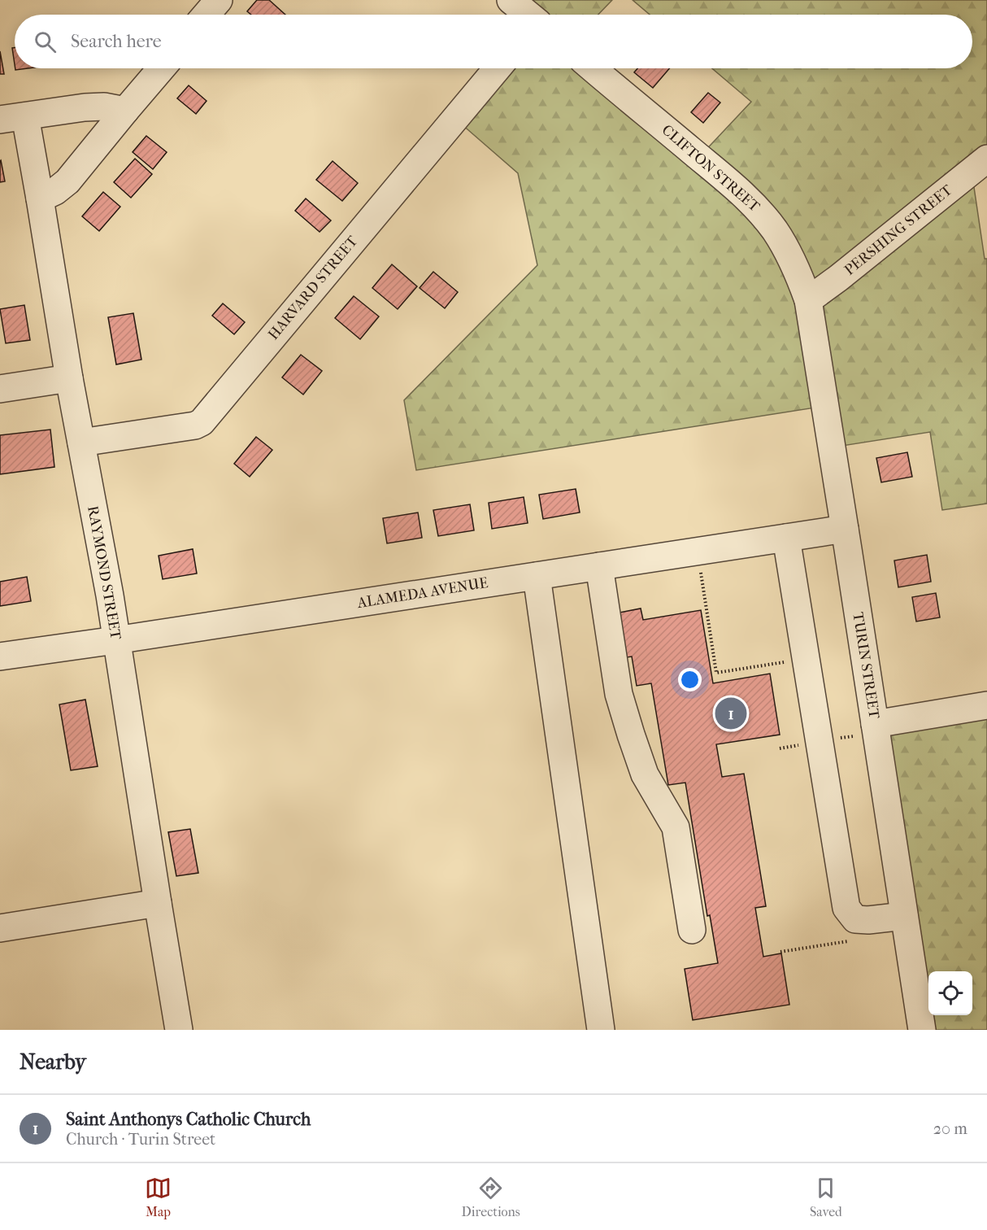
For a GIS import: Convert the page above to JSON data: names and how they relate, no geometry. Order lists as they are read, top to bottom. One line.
{"streets":{"street":["CLIFTON STREET","PERSHING STREET","HARVARD STREET","RAYMOND STREET","ALAMEDA AVENUE","TURIN STREET"]},"crossings":[["CLIFTON STREET","PERSHING STREET"],["CLIFTON STREET","TURIN STREET"],["PERSHING STREET","TURIN STREET"],["HARVARD STREET","RAYMOND STREET"],["RAYMOND STREET","ALAMEDA AVENUE"],["ALAMEDA AVENUE","TURIN STREET"]],"page":{"search":"Search here","pins":"1","heading":"Nearby","list":[{"mark":"1","name":"Saint Anthonys Catholic Church","note":"Church · Turin Street","value":"20 m"}],"nav":["Map","Directions","Saved"]}}
